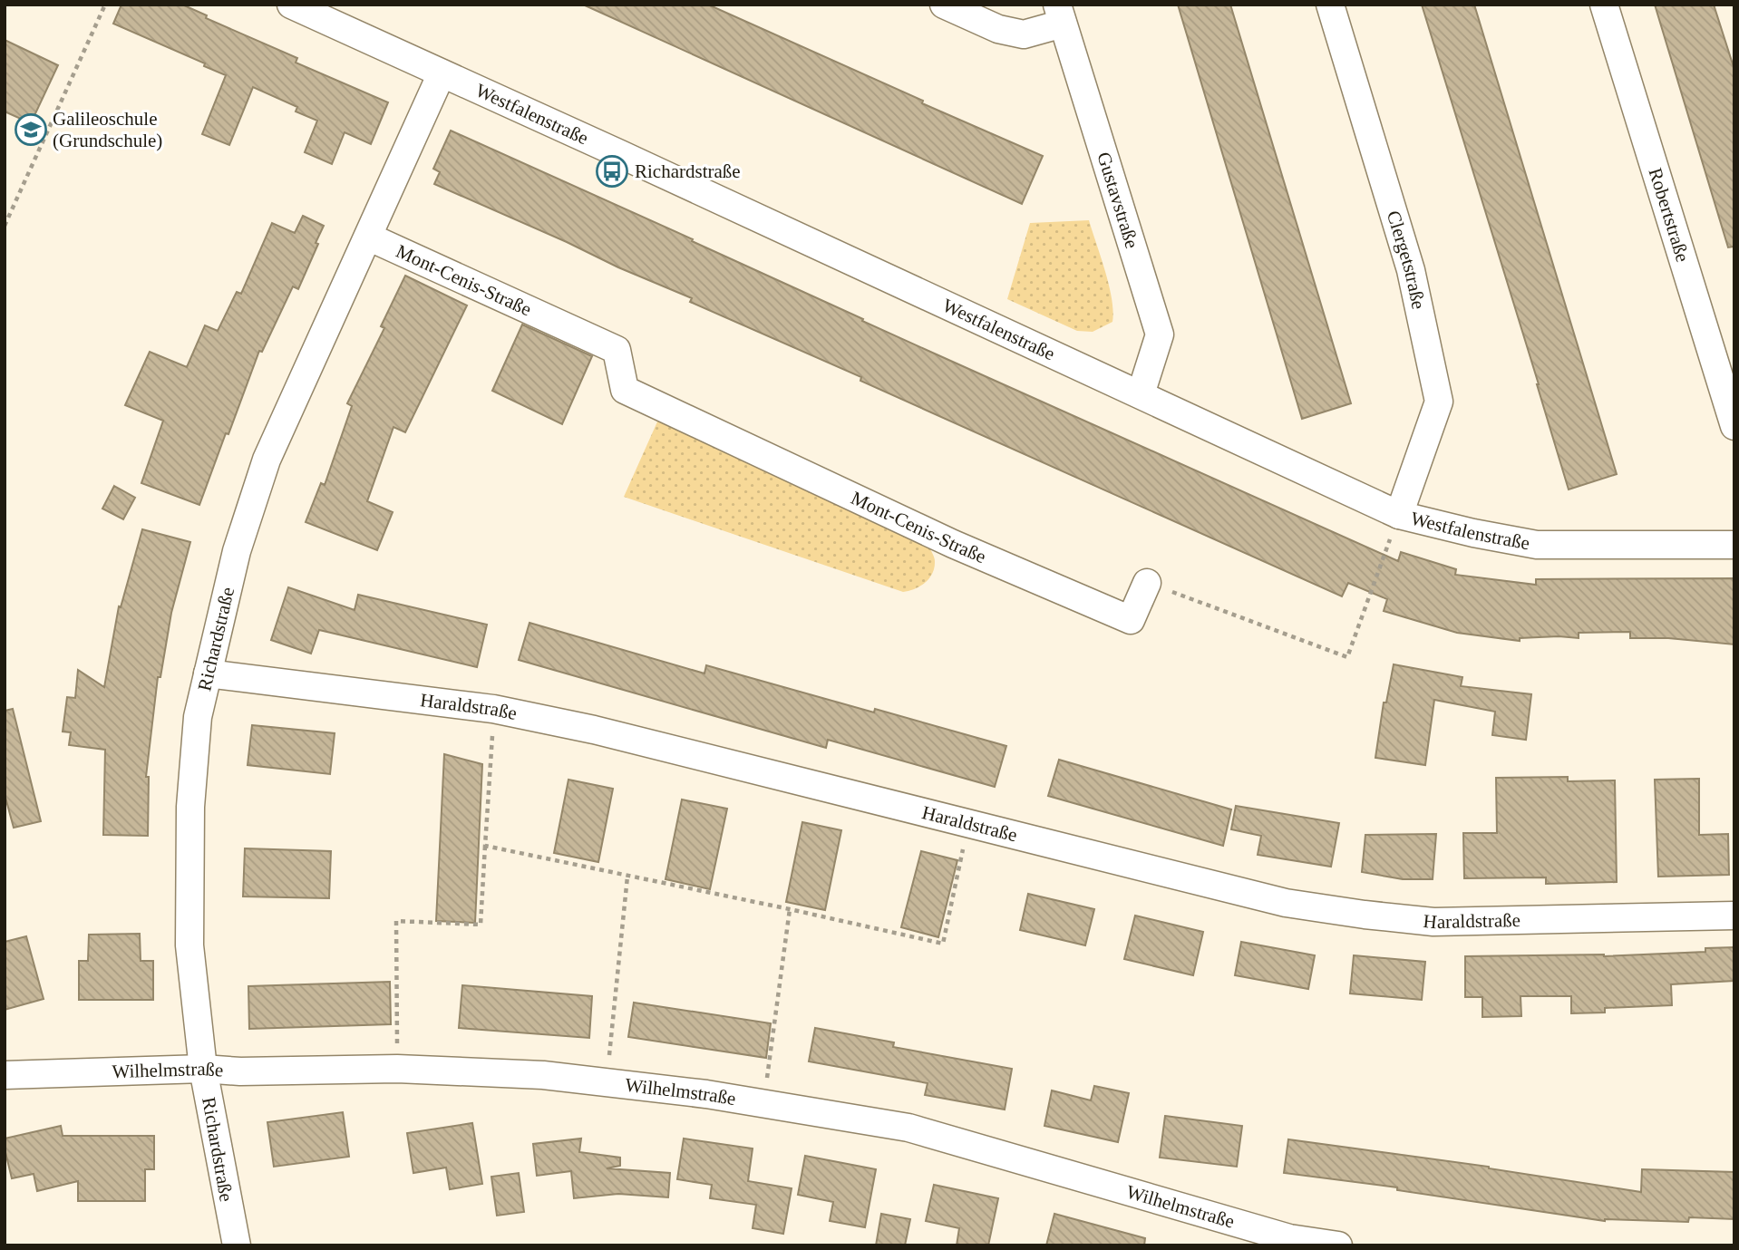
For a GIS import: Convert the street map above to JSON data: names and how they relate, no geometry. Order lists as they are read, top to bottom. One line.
{"streets":{"street":["Westfalenstraße","Gustavstraße","Robertstraße","Clergetstraße","Mont-Cenis-Straße","Richardstraße","Haraldstraße","Wilhelmstraße"]},"crossings":[["Westfalenstraße","Gustavstraße"],["Westfalenstraße","Clergetstraße"],["Westfalenstraße","Richardstraße"],["Mont-Cenis-Straße","Richardstraße"],["Richardstraße","Haraldstraße"],["Richardstraße","Wilhelmstraße"]],"places":{"school or university":["Galileoschule (Grundschule)"],"bus stop":["Richardstraße"]}}
